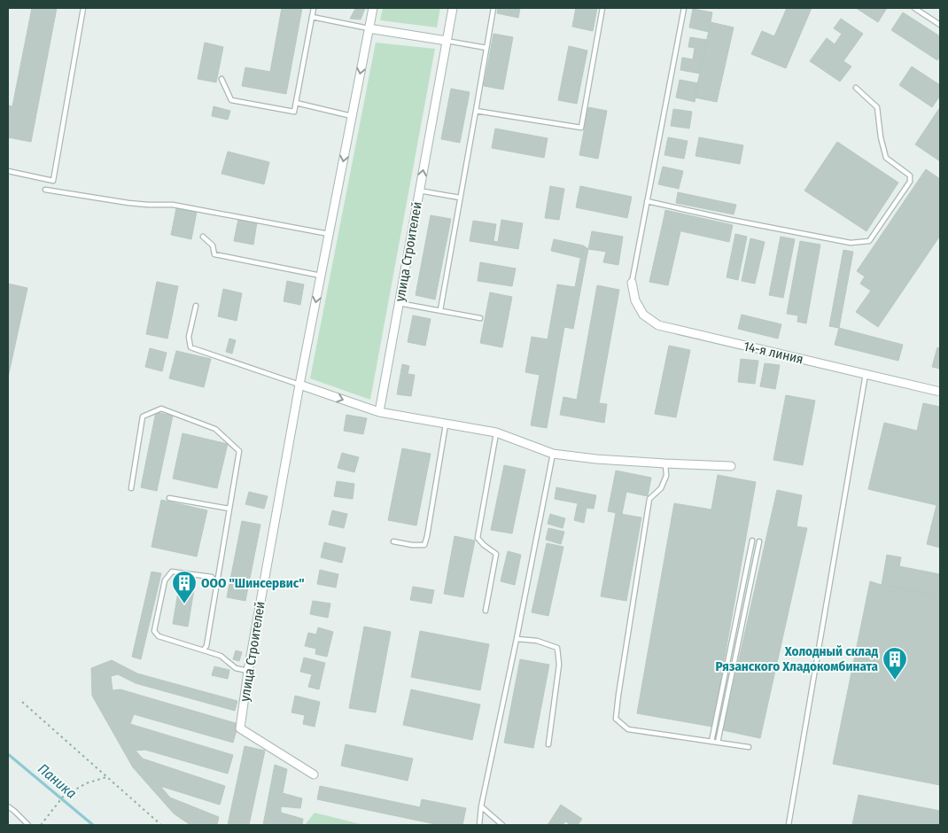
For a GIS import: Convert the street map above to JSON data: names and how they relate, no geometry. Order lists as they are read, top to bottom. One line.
{"streets":{"street":["улица Строителей","14-я линия"]},"water":["Паника"],"places":{"building":["ООО \"Шинсервис\"","Холодный склад Рязанского Хладокомбината"]}}
